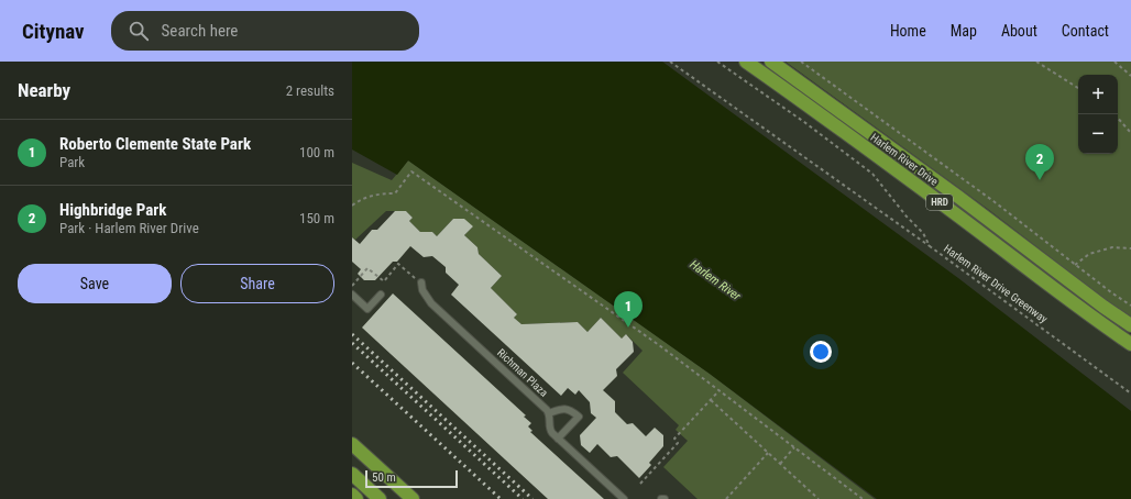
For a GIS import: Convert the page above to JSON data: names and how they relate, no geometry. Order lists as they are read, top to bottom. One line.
{"streets":{"highway":["Harlem River Drive","HRD"],"lane":["Richman Plaza"],"path":["Harlem River Drive Greenway"]},"water":["Harlem River"],"scale_bar":"50 m","page":{"header":"Citynav","search":"Search here","nav":["Home","Map","About","Contact"],"heading":["Nearby","2 results"],"map_buttons":["+","−"],"list":[{"mark":"1","name":"Roberto Clemente State Park","note":"Park","value":"100 m"},{"mark":"2","name":"Highbridge Park","note":"Park · Harlem River Drive","value":"150 m"}],"pins":["2","1"],"buttons":["Save","Share"],"scale":"50 m"}}
